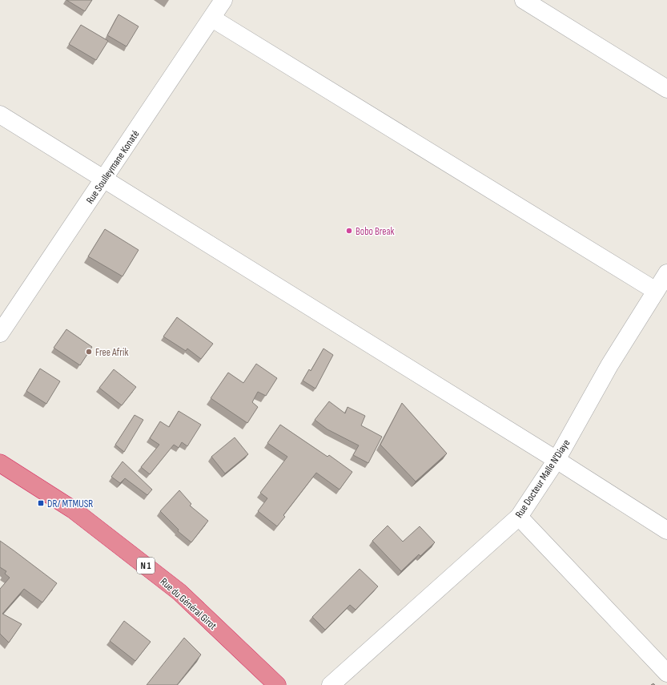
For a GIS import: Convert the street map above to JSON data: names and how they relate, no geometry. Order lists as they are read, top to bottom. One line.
{"streets":{"highway":["N 1","Rue du Général Girot"],"street":["Rue Soulleymane Konaté","Rue Docteur Malle N'Diaye"]},"places":{"other":["Bobo Break","Free Afrik"],"transit":["DR/ MTMUSR"]}}
